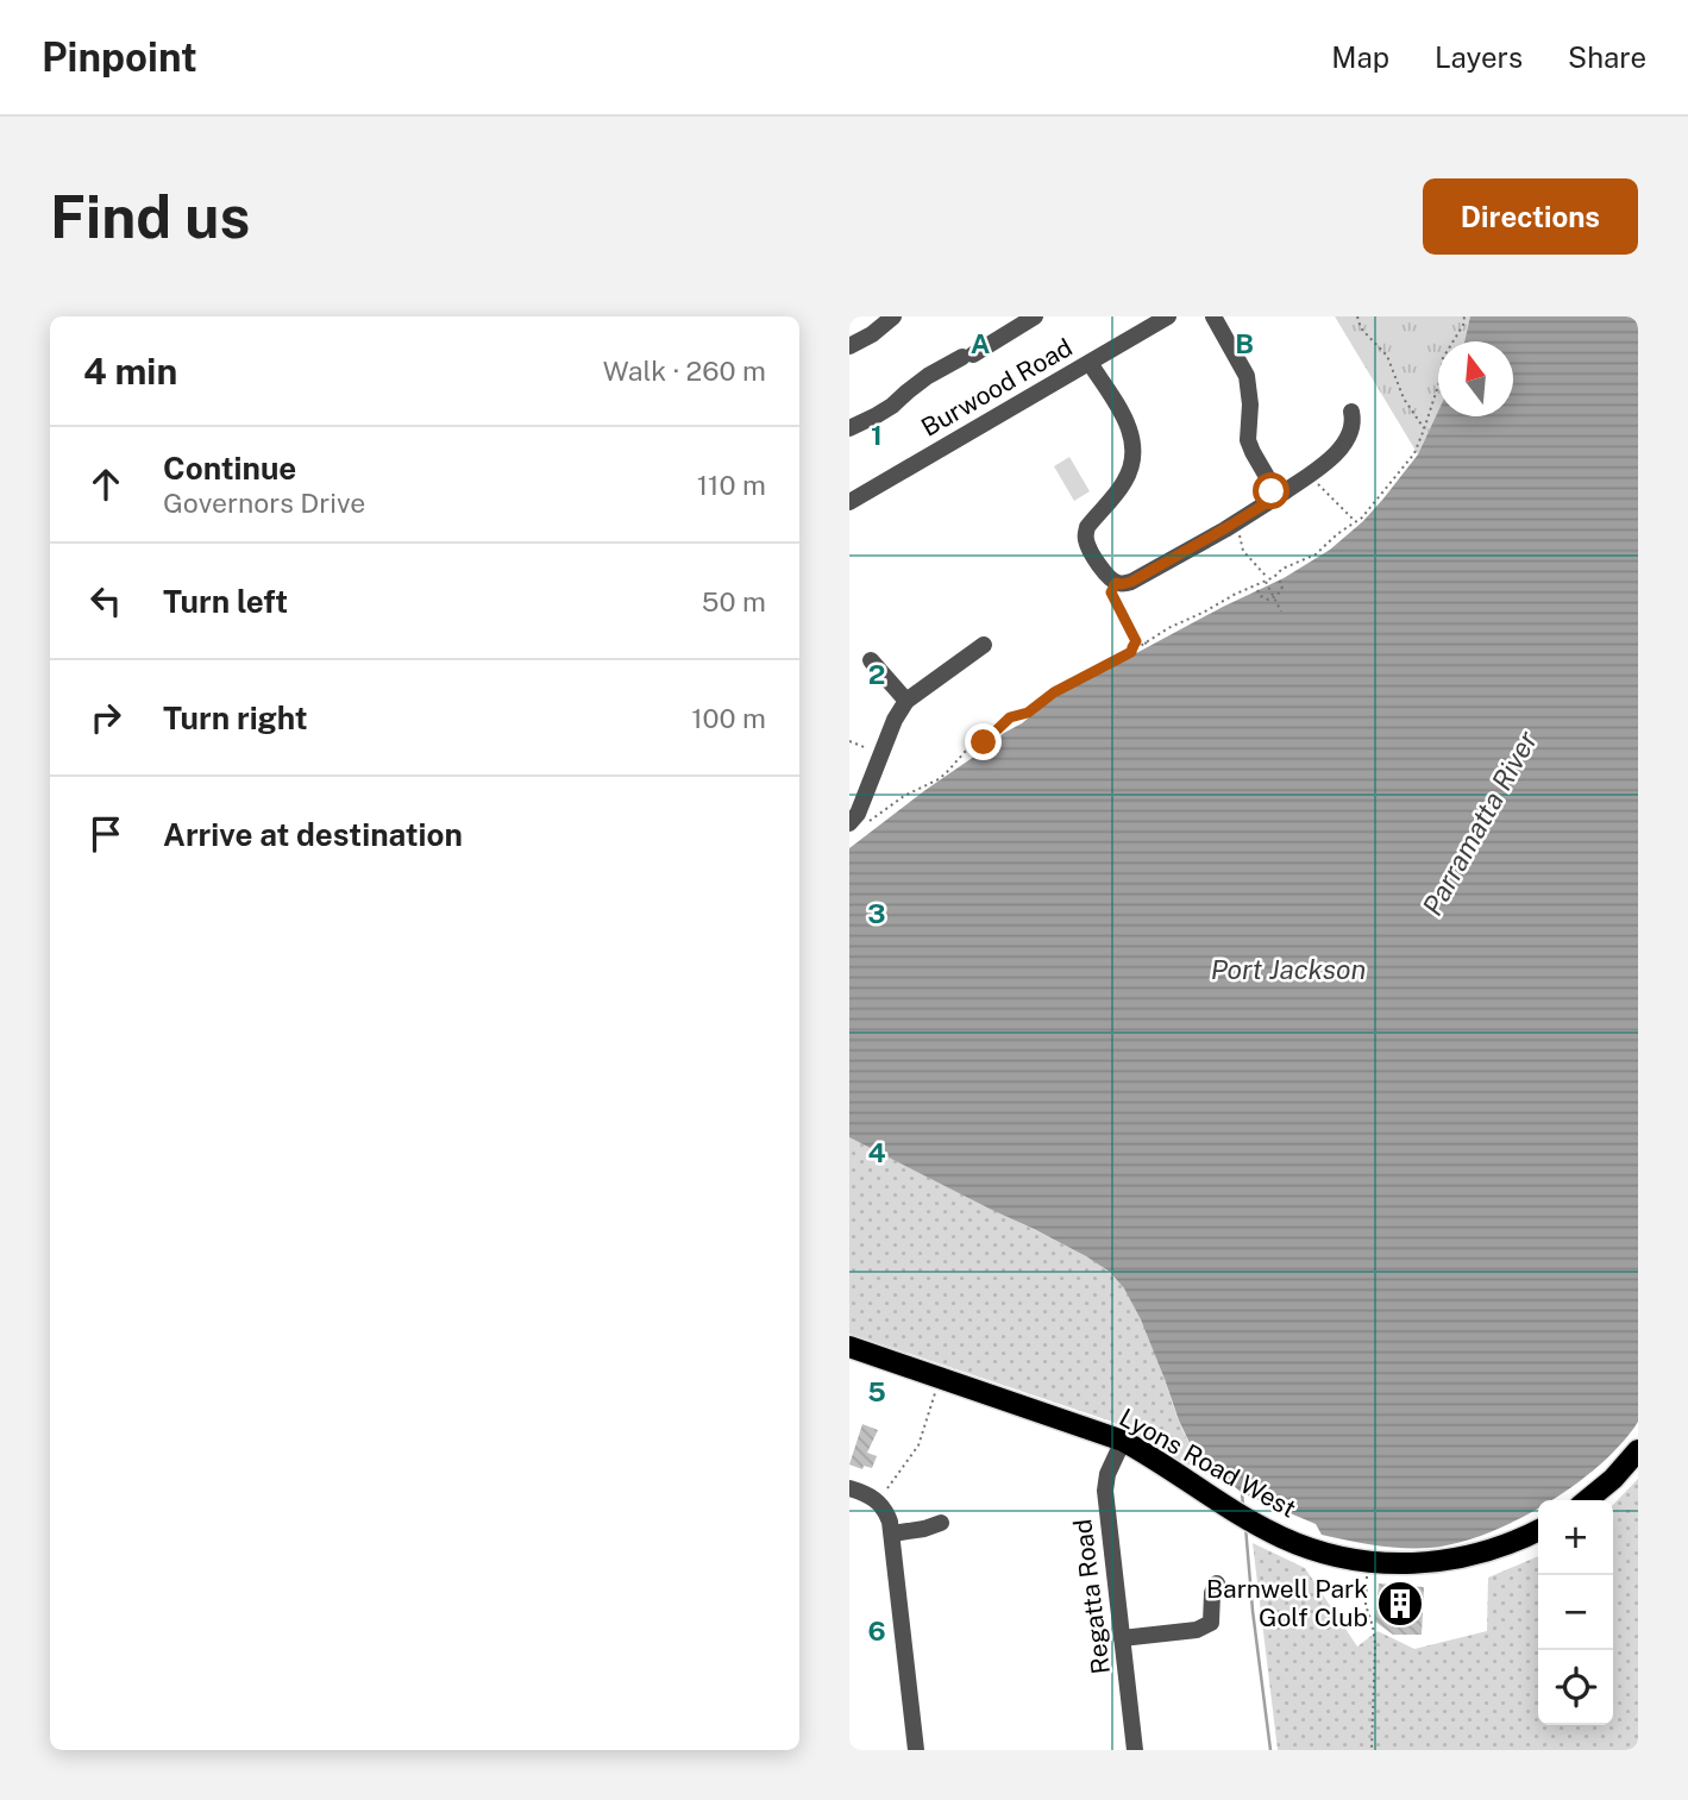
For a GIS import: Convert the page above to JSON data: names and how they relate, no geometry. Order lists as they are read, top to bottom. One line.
{"streets":{"main road":["Lyons Road West"],"street":["Burwood Road","Regatta Road"]},"crossings":[["Lyons Road West","Regatta Road"]],"water":["Parramatta River","Port Jackson"],"places":{"building":["Barnwell Park Golf Club"]},"north":"top","page":{"header":"Pinpoint","nav":["Map","Layers","Share"],"buttons":"Directions","title":"Find us","heading":["4 min","Walk · 260 m"],"list":[["Continue","Governors Drive","110 m"],["Turn left","50 m"],["Turn right","100 m"],"Arrive at destination"],"map_buttons":["+","−"]},"grid":{"columns":["A","B"],"rows":["1","2","3","4","5","6"]}}
